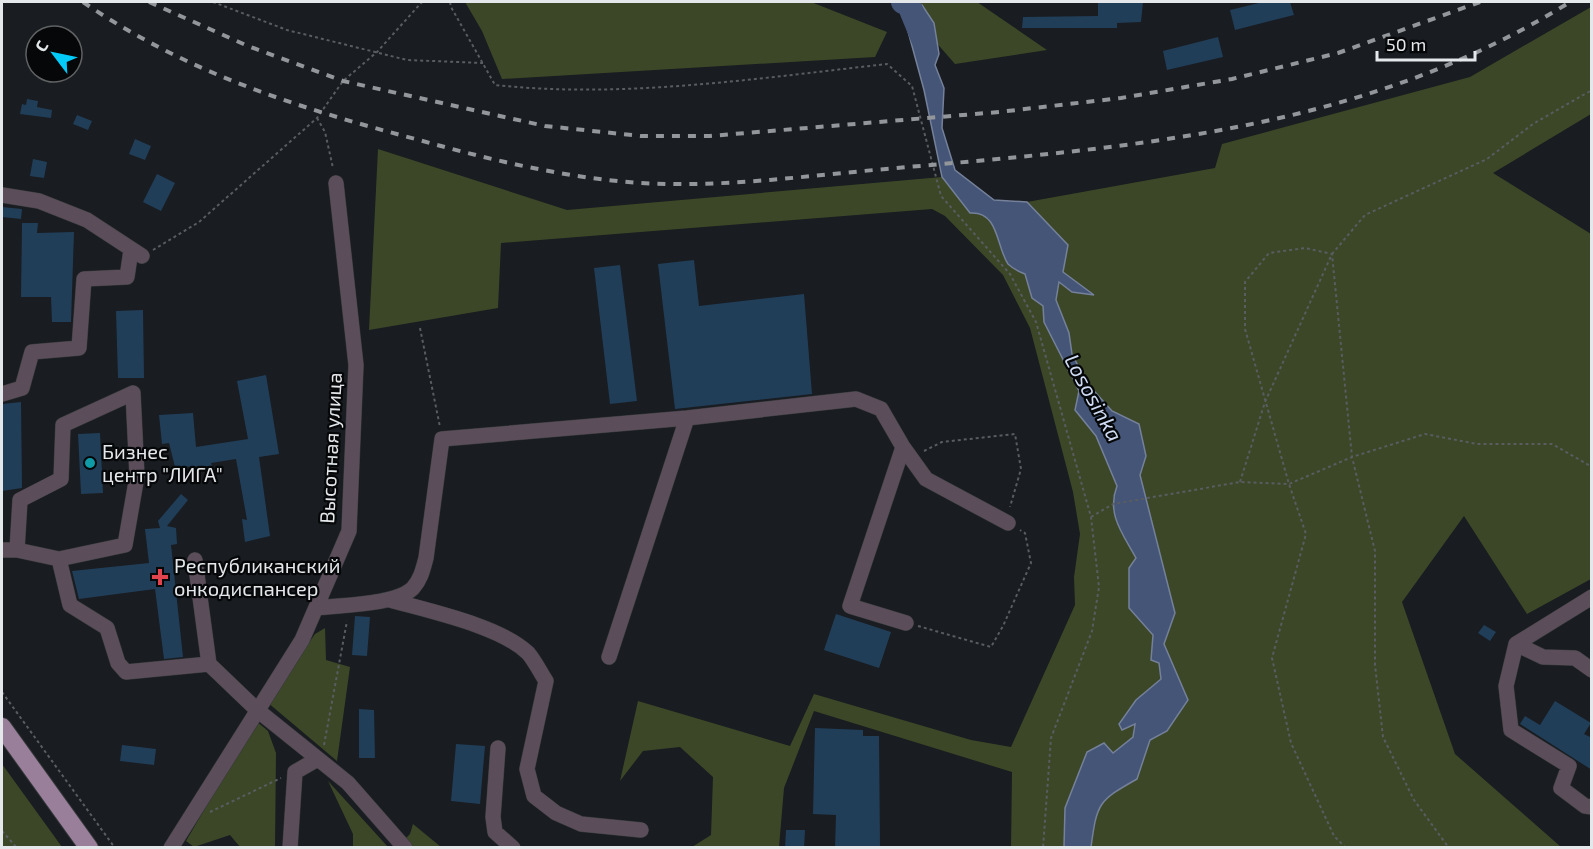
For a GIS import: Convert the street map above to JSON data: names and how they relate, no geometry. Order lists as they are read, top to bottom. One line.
{"streets":{"lane":["Высотная улица"]},"water":["Lososinka"],"places":{"other":["Бизнес центр \"ЛИГА\""],"health":["Республиканский онкодиспансер"]},"scale_bar":"50 m","north":"top left"}
